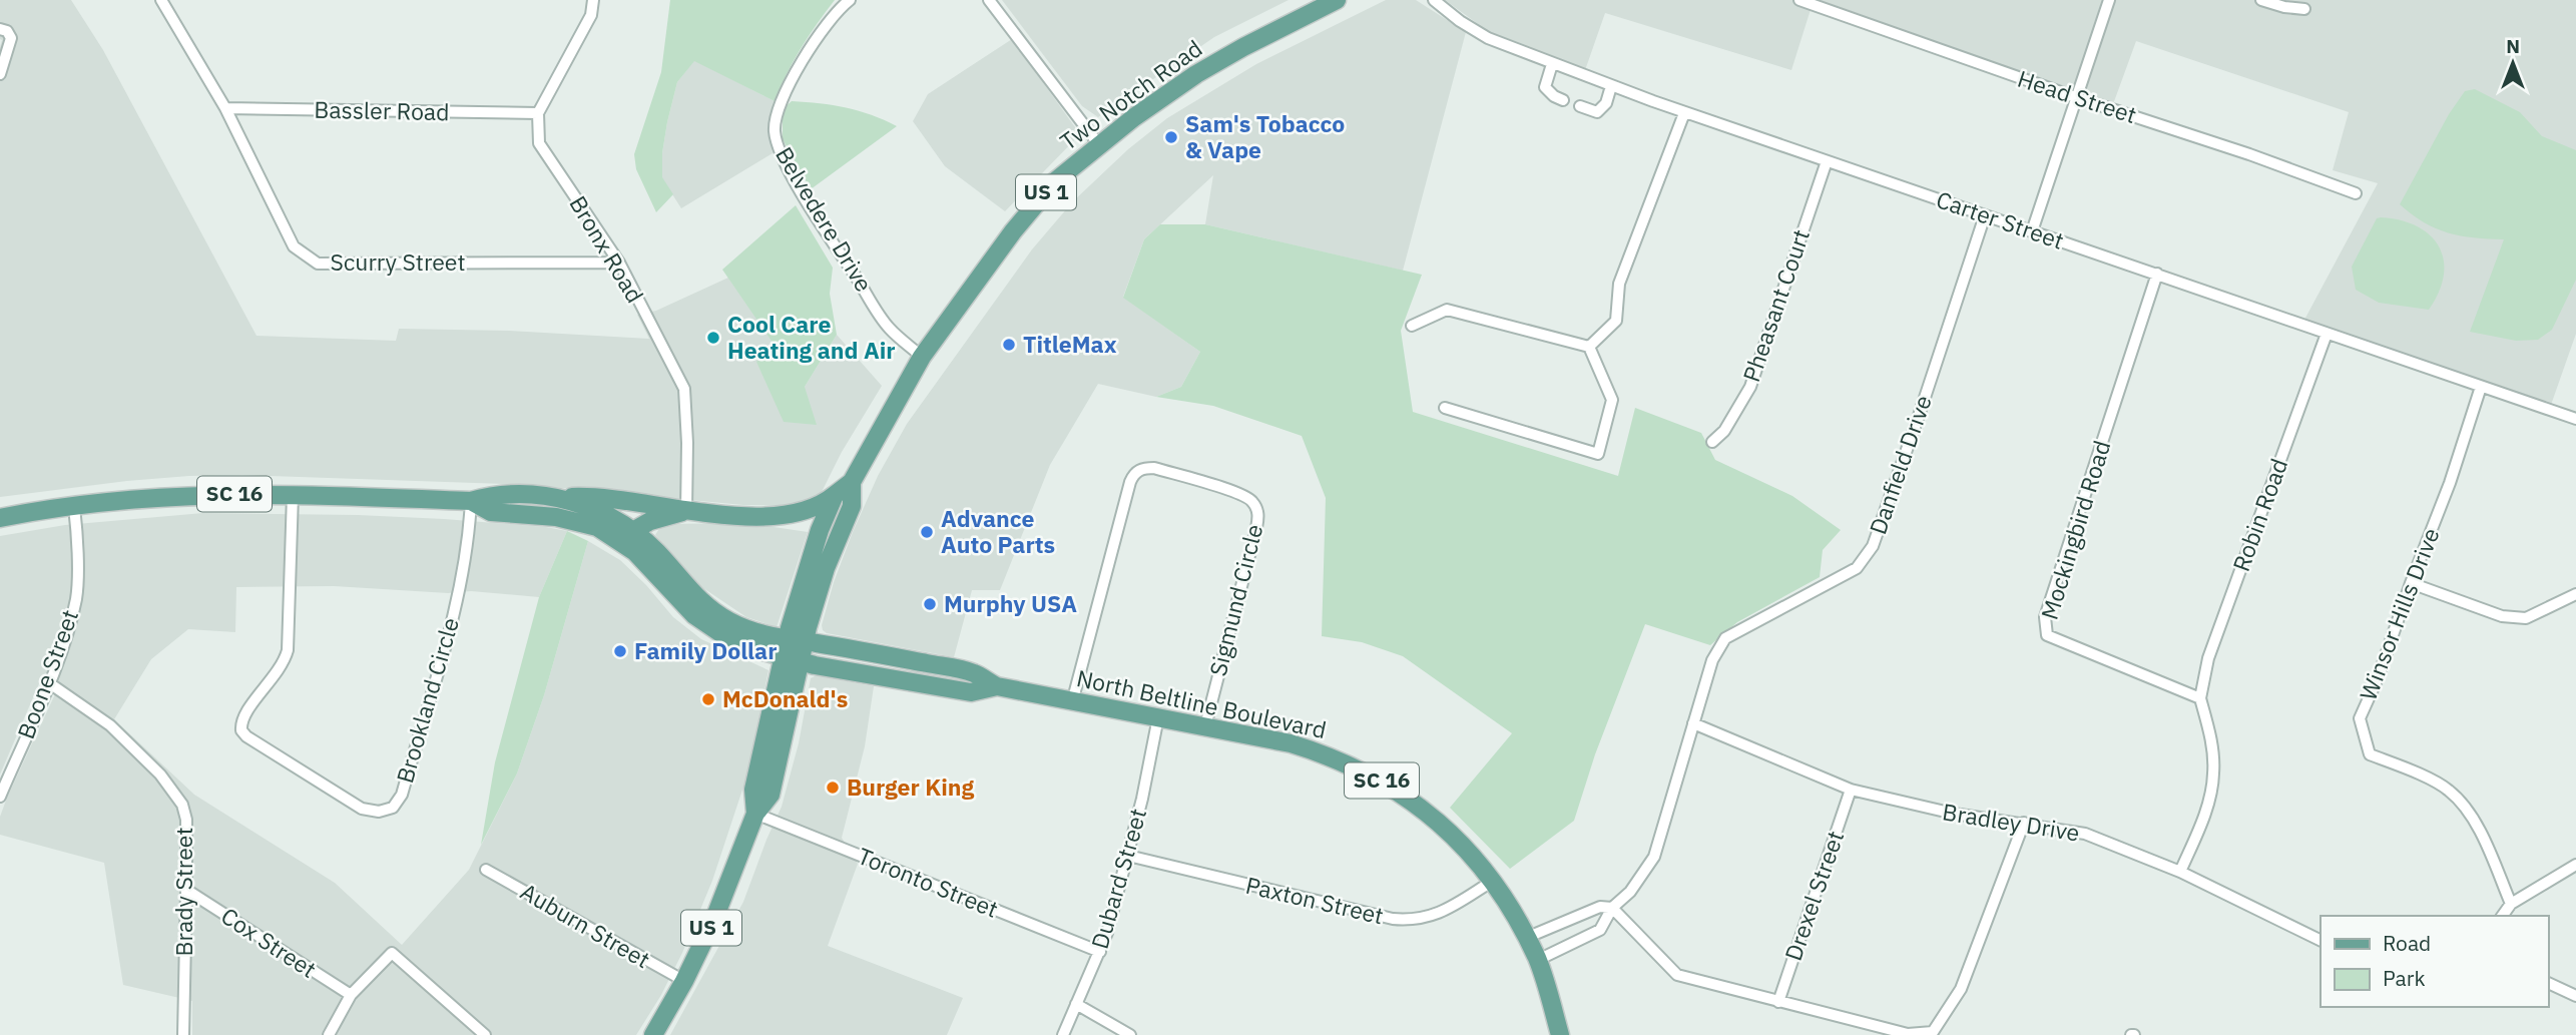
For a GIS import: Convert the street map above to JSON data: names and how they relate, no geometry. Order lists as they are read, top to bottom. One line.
{"streets":{"main road":["Two Notch Road","US 1","SC 16","North Beltline Boulevard"],"street":["Head Street","Bassler Road","Belvedere Drive","Carter Street","Bronx Road","Scurry Street","Pheasant Court","Danfield Drive","Robin Road","Mockingbird Road","Sigmund Circle","Winsor Hills Drive","Boone Street","Brookland Circle","Bradley Drive","Dubard Street","Toronto Street","Brady Street","Drexel Street","Paxton Street","Auburn Street","Cox Street"]},"crossings":[["Two Notch Road","Belvedere Drive"],["Two Notch Road","North Beltline Boulevard"],["Two Notch Road","Toronto Street"],["Two Notch Road","Auburn Street"],["Bassler Road","Bronx Road"],["Bassler Road","Scurry Street"],["Carter Street","Pheasant Court"],["Carter Street","Danfield Drive"],["Carter Street","Robin Road"],["Carter Street","Mockingbird Road"],["Carter Street","Winsor Hills Drive"],["Bronx Road","Scurry Street"],["Danfield Drive","North Beltline Boulevard"],["Danfield Drive","Bradley Drive"],["SC 16","Boone Street"],["SC 16","Brookland Circle"],["Robin Road","Mockingbird Road"],["Sigmund Circle","North Beltline Boulevard"],["Boone Street","Brady Street"],["North Beltline Boulevard","Dubard Street"],["North Beltline Boulevard","Paxton Street"],["Bradley Drive","Drexel Street"],["Dubard Street","Toronto Street"],["Dubard Street","Paxton Street"],["Brady Street","Cox Street"]],"places":["Sam's Tobacco & Vape","Cool Care Heating and Air","TitleMax","Advance Auto Parts","Murphy USA","Family Dollar","McDonald's","Burger King"],"legend":["Road","Park"],"north":"top"}
